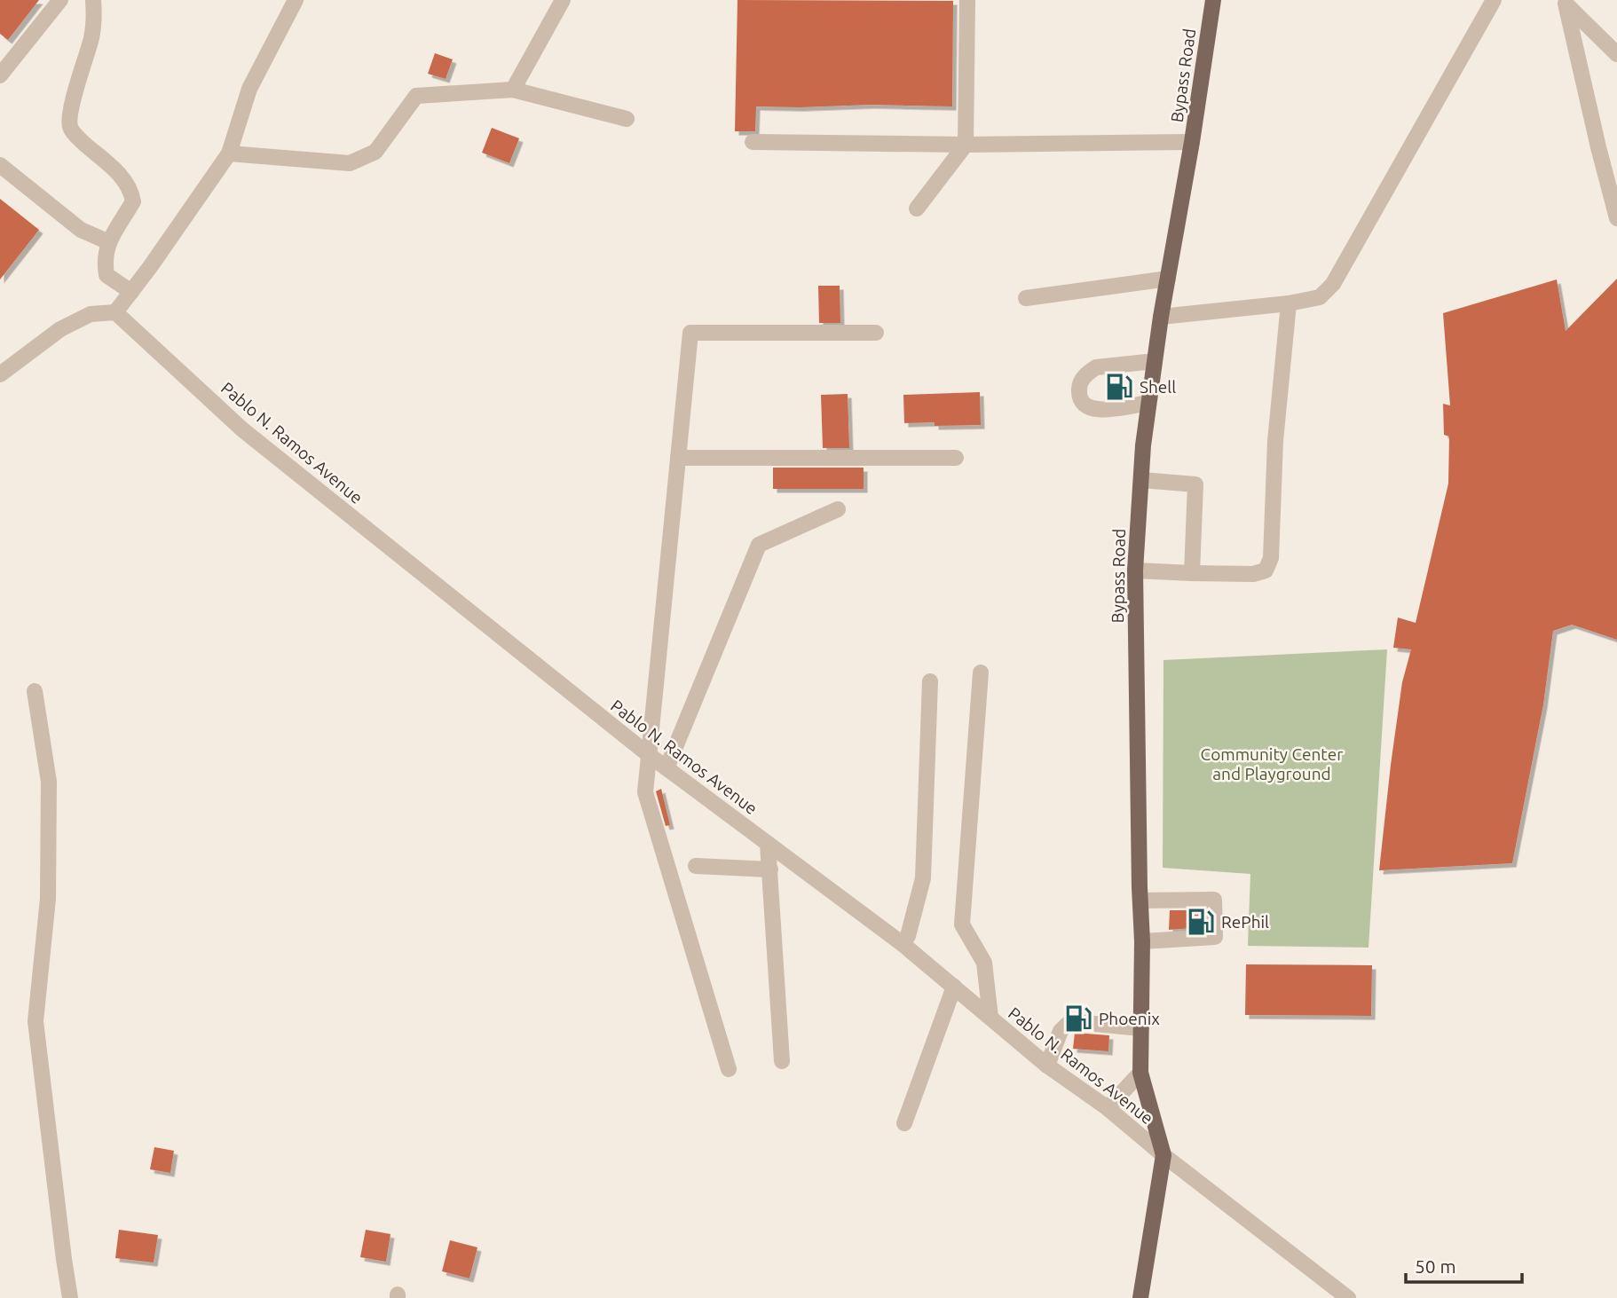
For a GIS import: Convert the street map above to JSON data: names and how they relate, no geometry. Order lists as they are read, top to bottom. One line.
{"streets":{"main road":["Bypass Road"],"street":["Pablo N. Ramos Avenue"]},"crossings":[["Bypass Road","Pablo N. Ramos Avenue"]],"parks":["Community Center and Playground"],"places":{"fuel station":["Shell","RePhil","Phoenix"]},"scale_bar":"50 m"}
